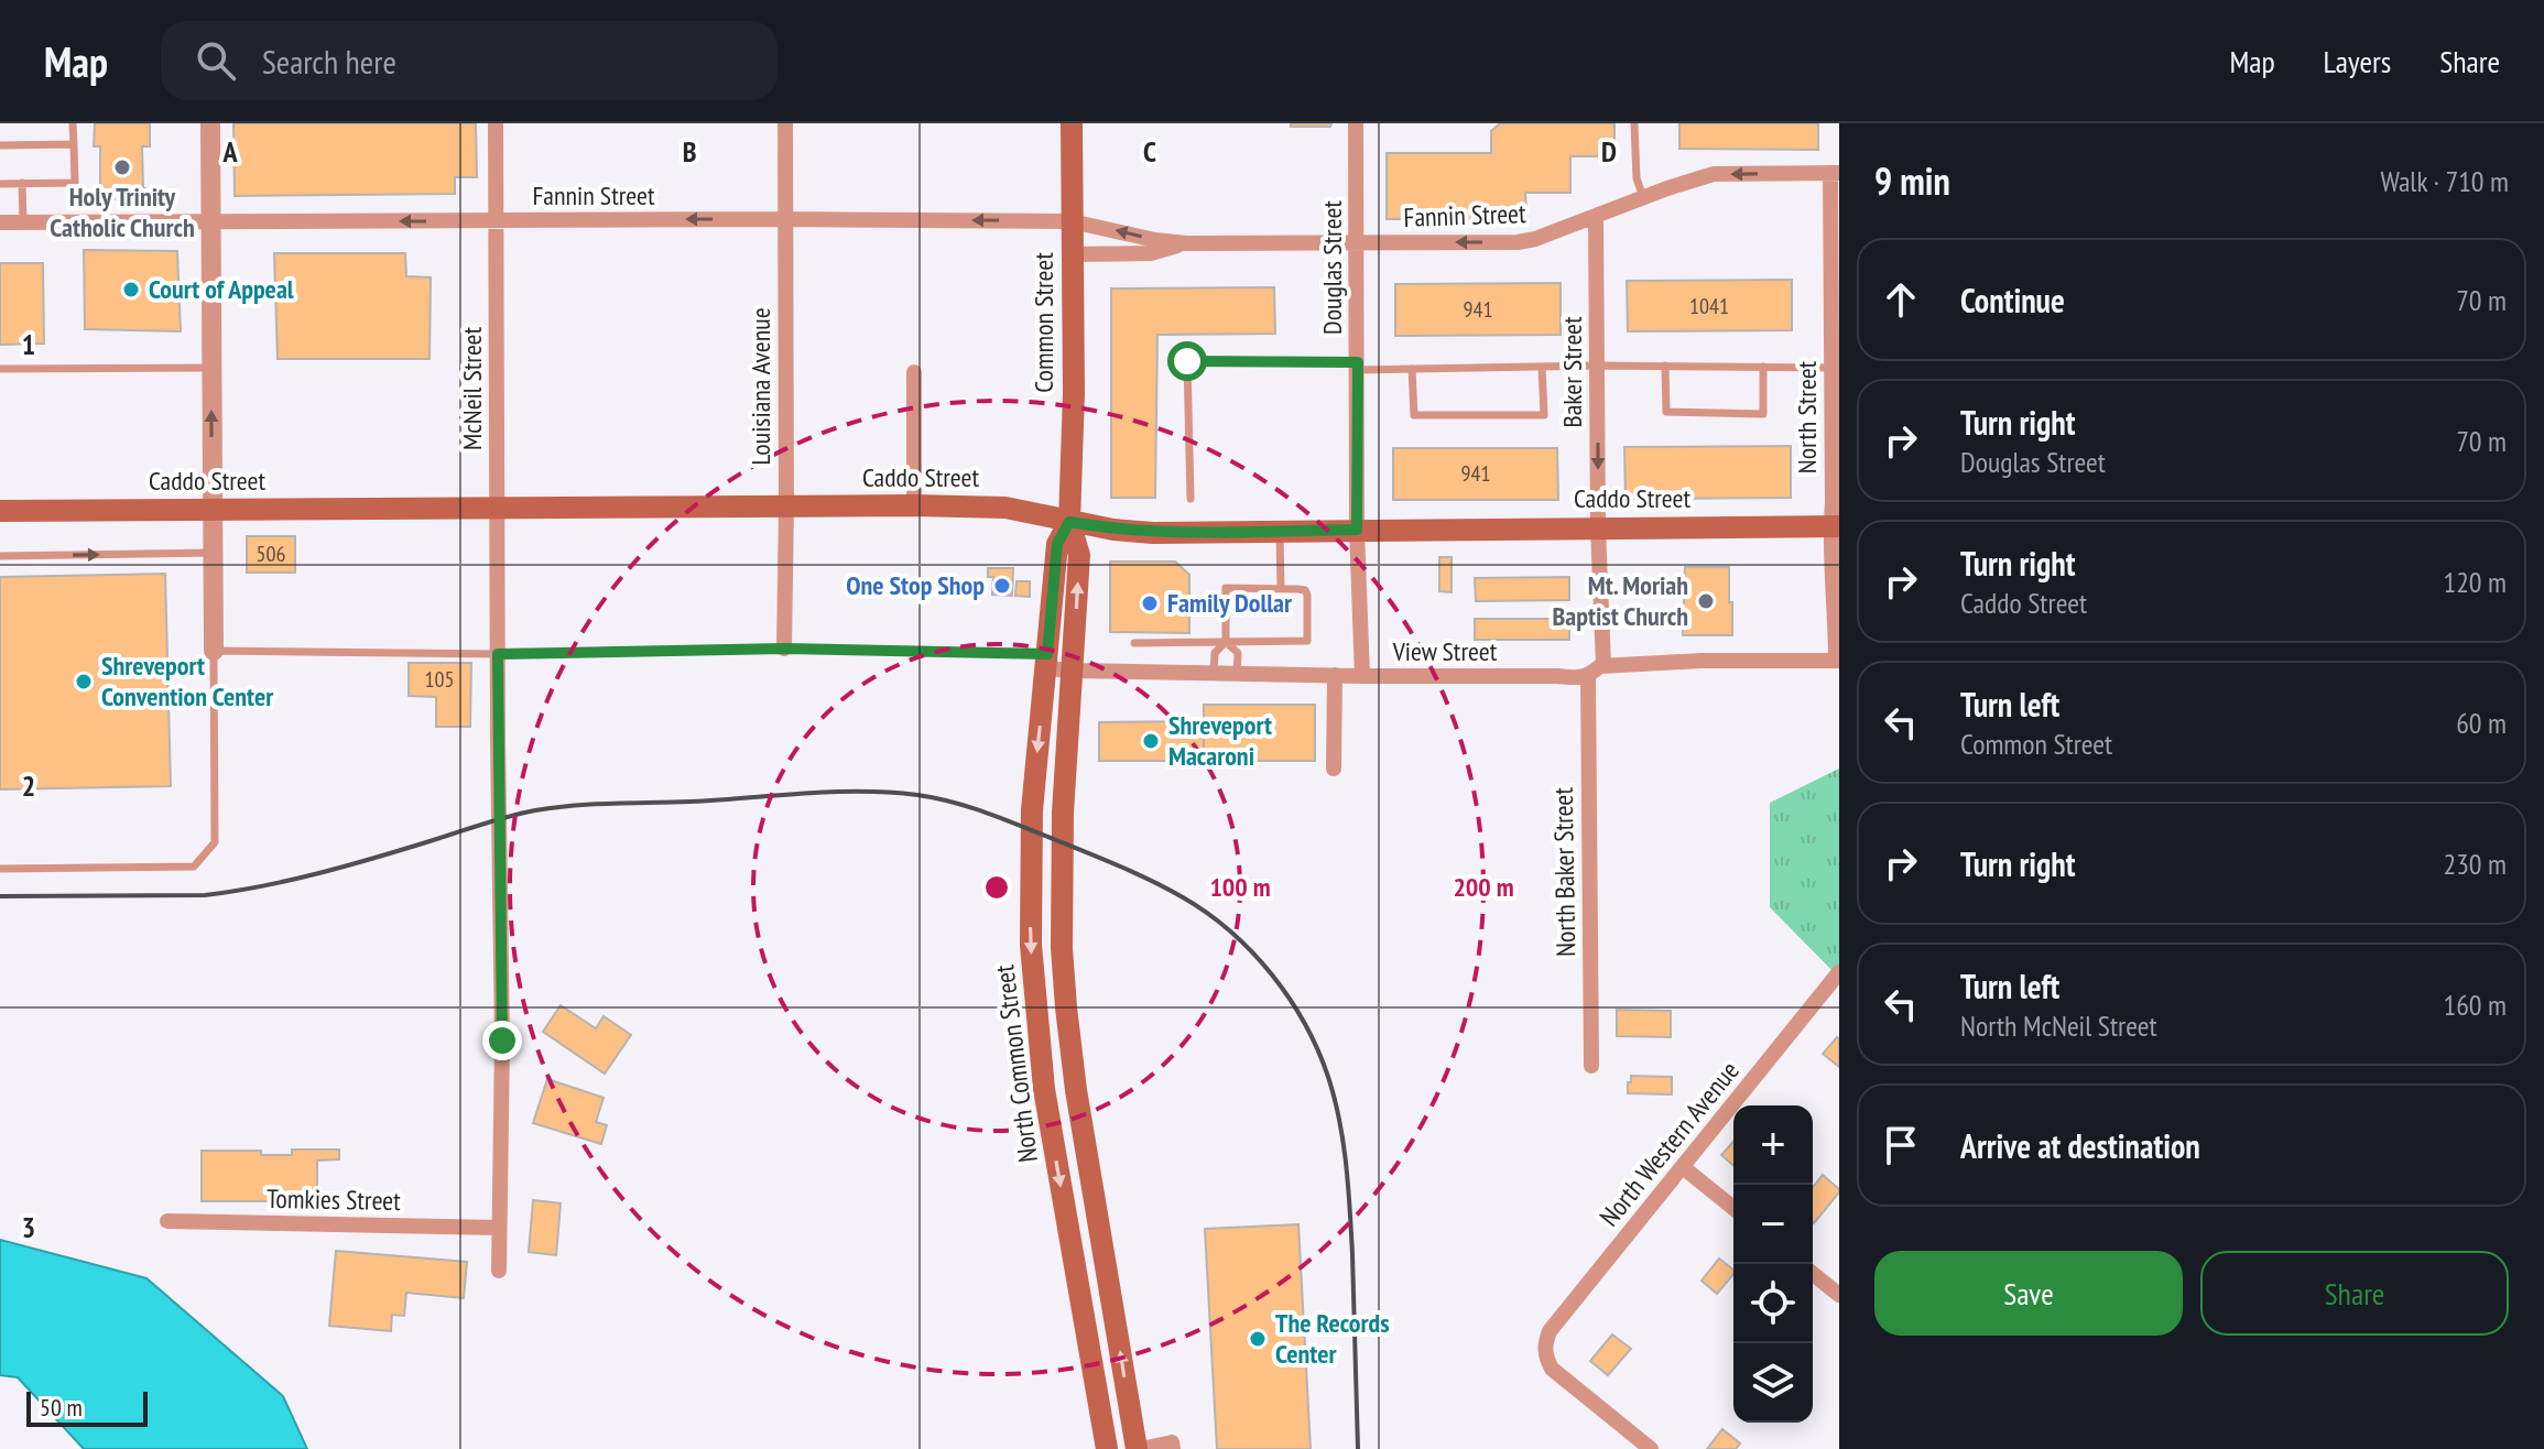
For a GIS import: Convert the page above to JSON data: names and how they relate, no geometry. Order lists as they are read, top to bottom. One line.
{"streets":{"main road":["Common Street","Caddo Street","North Common Street"],"street":["Fannin Street","Douglas Street","Baker Street","Louisiana Avenue","McNeil Street","North Street","View Street","North Baker Street","North Western Avenue","Tomkies Street"]},"crossings":[["Fannin Street","Douglas Street"],["Fannin Street","Common Street"],["Fannin Street","Baker Street"],["Fannin Street","Louisiana Avenue"],["Fannin Street","McNeil Street"],["Fannin Street","North Street"],["Douglas Street","Caddo Street"],["Douglas Street","View Street"],["Common Street","Caddo Street"],["Common Street","View Street"],["Common Street","North Common Street"],["Baker Street","Caddo Street"],["Louisiana Avenue","Caddo Street"],["McNeil Street","Caddo Street"],["McNeil Street","Tomkies Street"],["North Street","Caddo Street"],["View Street","North Baker Street"],["View Street","North Common Street"]],"one_way":["Fannin Street","Baker Street"],"places":["Holy Trinity Catholic Church","Court of Appeal","One Stop Shop","Mt. Moriah Baptist Church","Family Dollar","Shreveport Convention Center","Shreveport Macaroni","The Records Center"],"house_numbers":["1041","941","941","506","105"],"scale_bar":"50 m","page":{"header":"Map","search":"Search here","nav":["Map","Layers","Share"],"heading":["9 min","Walk · 710 m"],"list":[["Continue","70 m"],["Turn right","Douglas Street","70 m"],["Turn right","Caddo Street","120 m"],["Turn left","Common Street","60 m"],["Turn right","230 m"],["Turn left","North McNeil Street","160 m"],"Arrive at destination"],"map_buttons":["+","−"],"buttons":["Save","Share"],"scale":"50 m"},"grid":{"columns":["A","B","C","D"],"rows":["1","2","3"]},"rings":["100 m","200 m"]}
